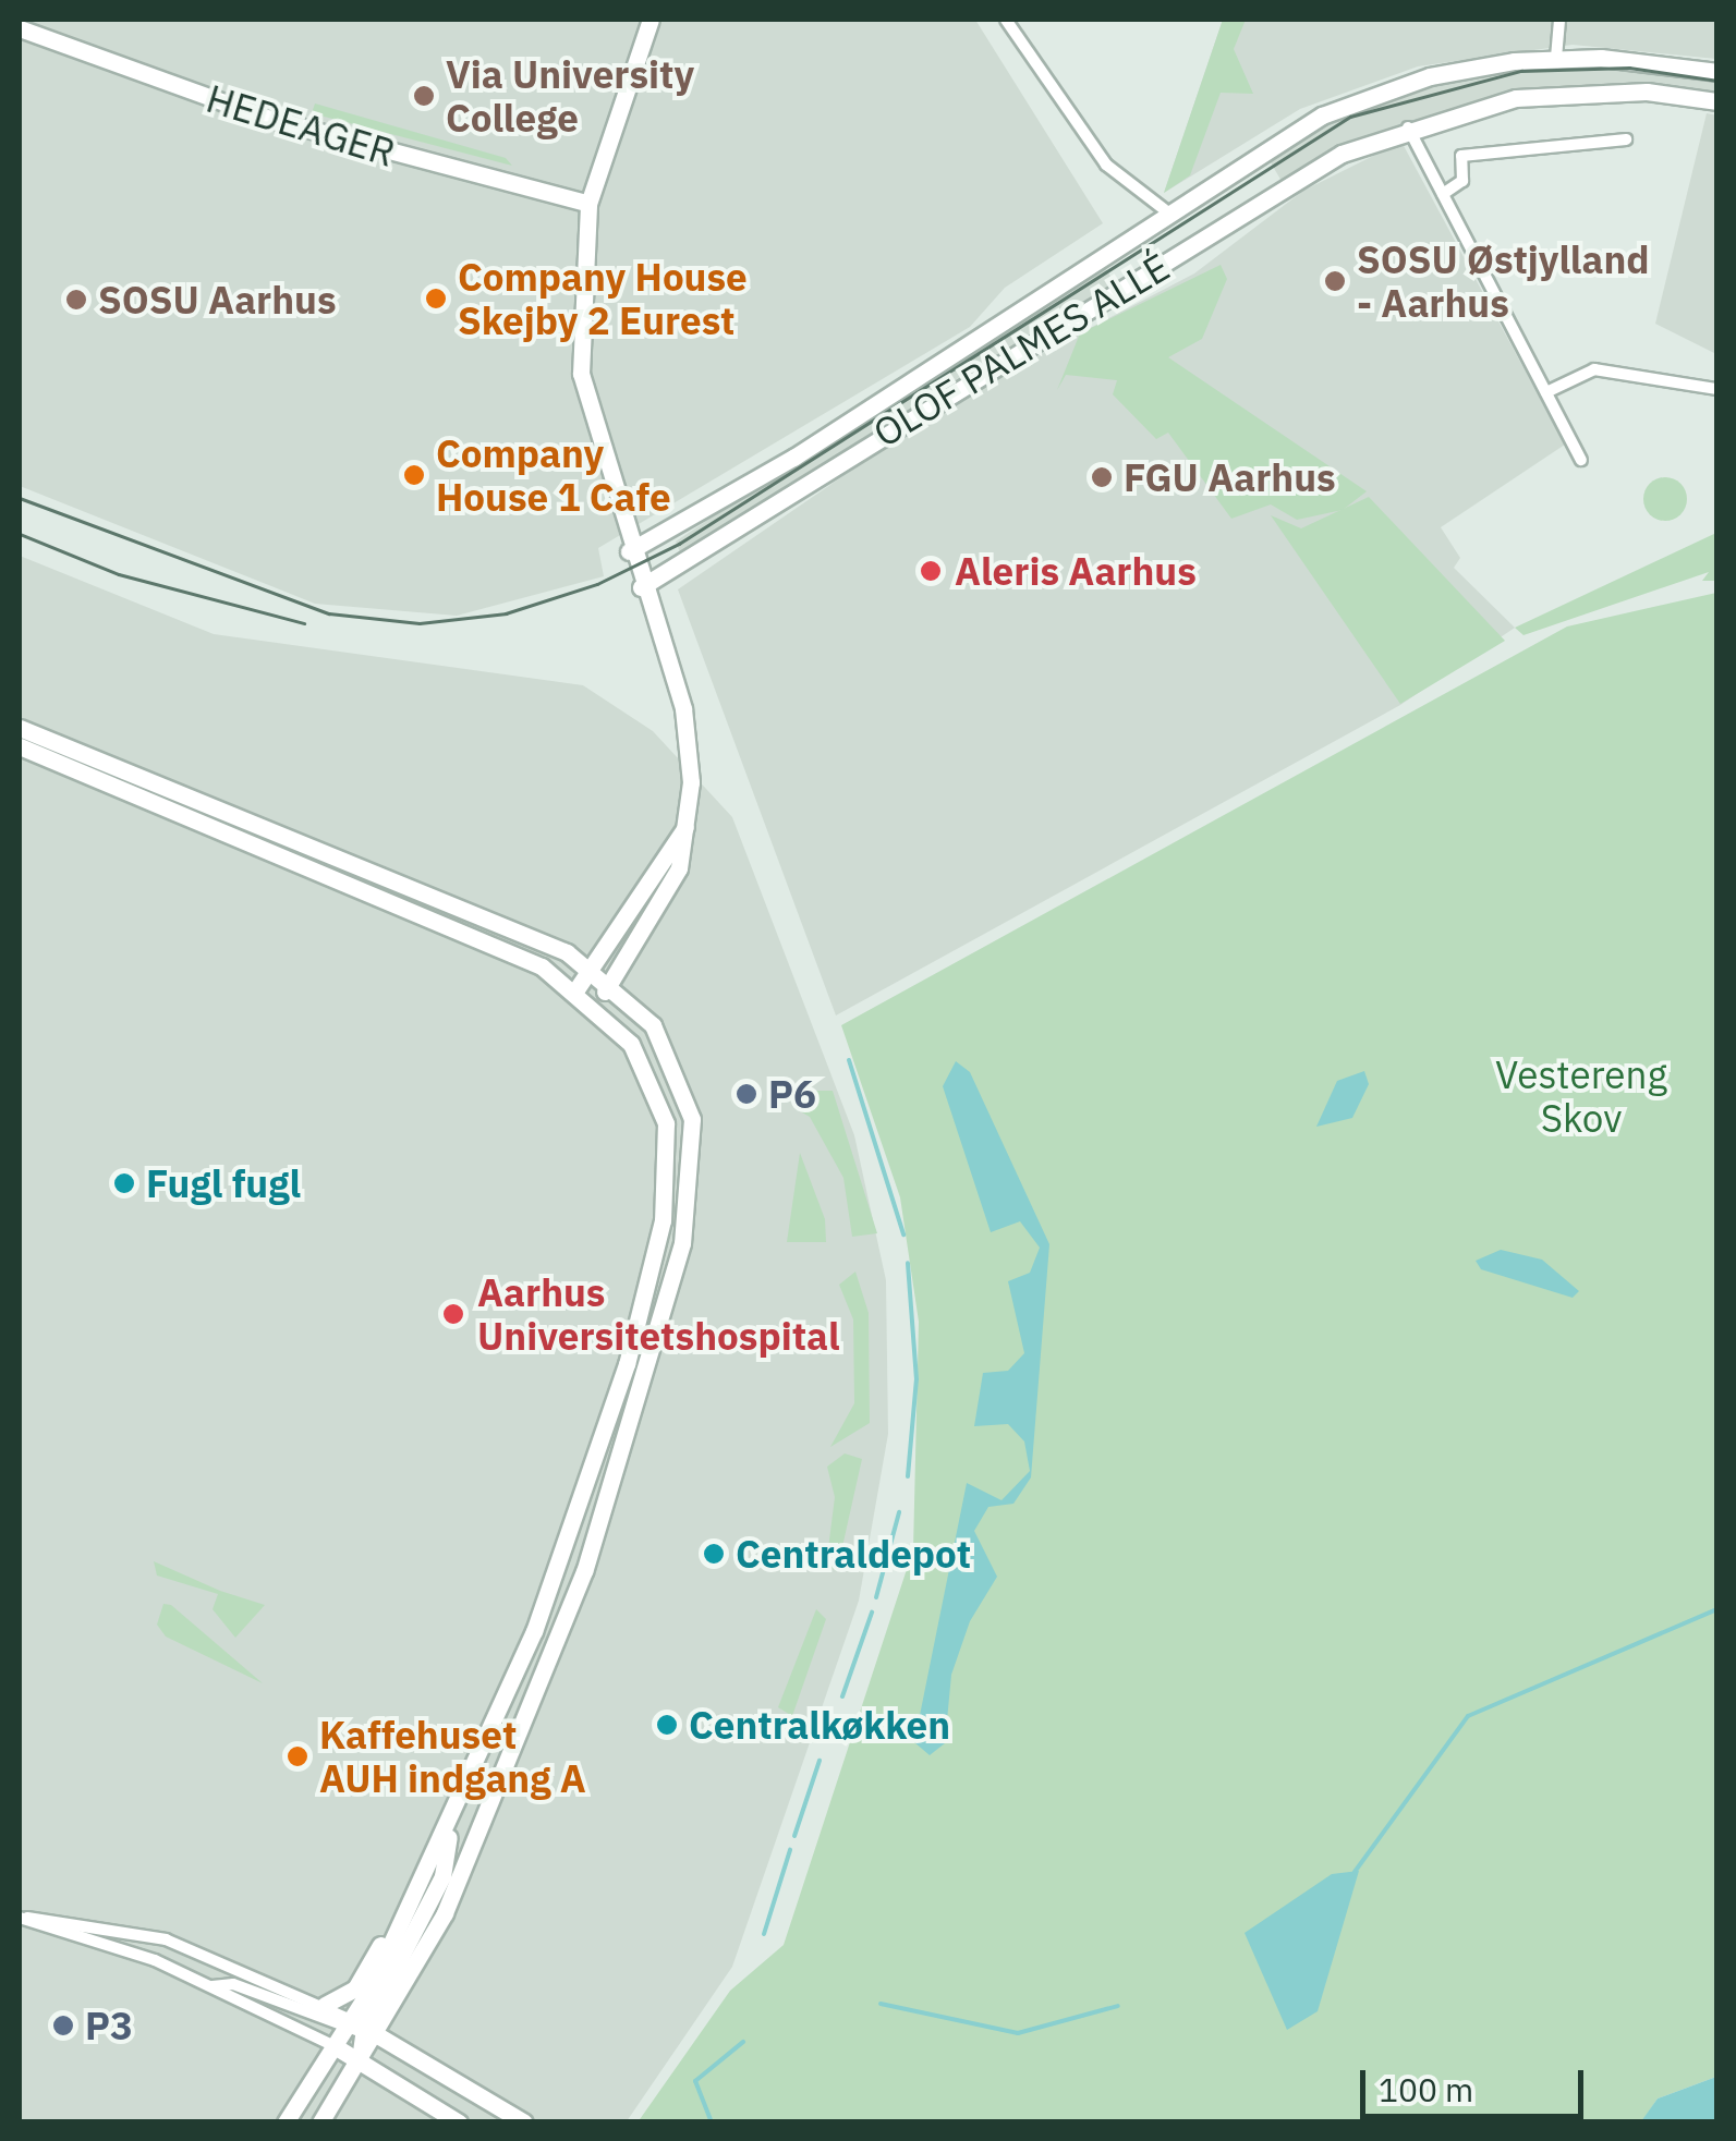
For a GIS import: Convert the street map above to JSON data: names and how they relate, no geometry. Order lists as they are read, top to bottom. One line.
{"streets":{"street":["HEDEAGER","OLOF PALMES ALLÉ"]},"parks":["Vestereng Skov"],"places":["Via University College","SOSU Østjylland - Aarhus","Company House Skejby 2 Eurest","SOSU Aarhus","Company House 1 Cafe","FGU Aarhus","Aleris Aarhus","P6","Fugl fugl","Aarhus Universitetshospital","Centraldepot","Centralkøkken","Kaffehuset AUH indgang A","P3"],"scale_bar":"100 m"}
